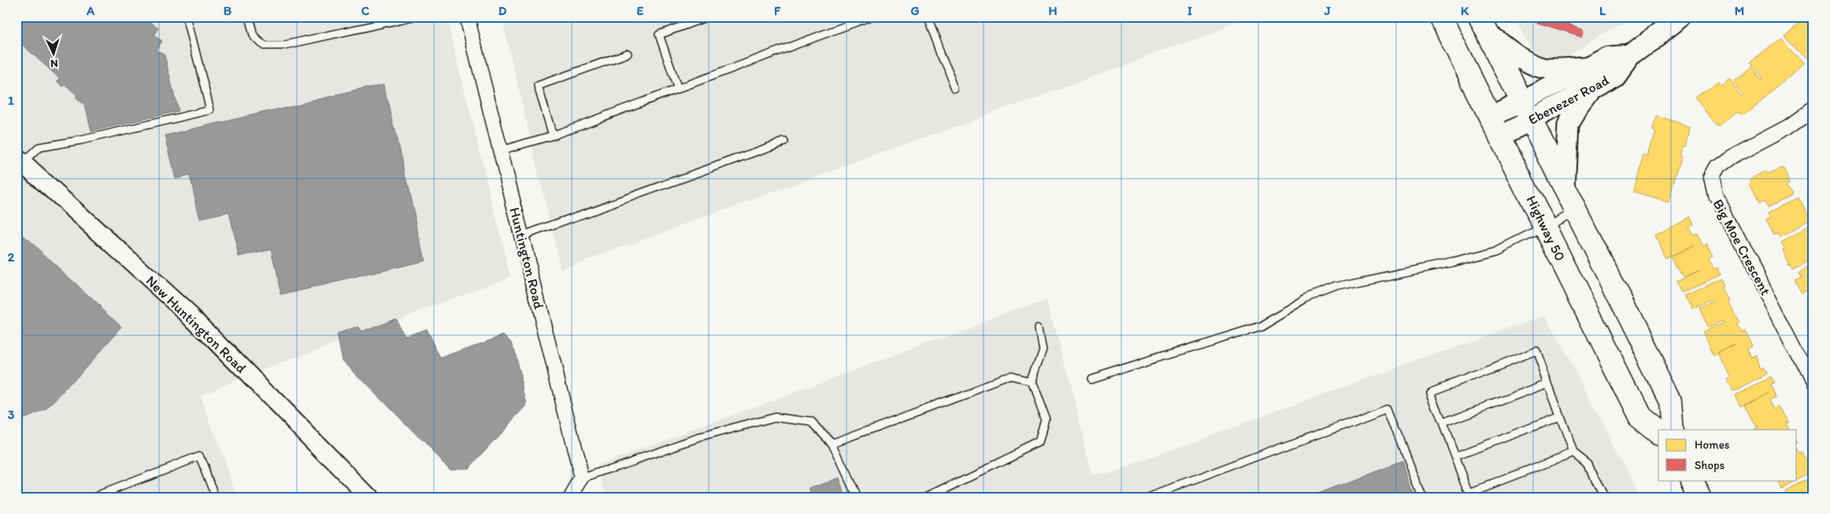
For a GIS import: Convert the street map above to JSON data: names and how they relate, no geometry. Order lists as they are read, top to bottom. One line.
{"streets":{"main road":["Ebenezer Road","Highway 50"],"street":["Big Moe Crescent","Huntington Road","New Huntington Road"]},"crossings":[["Ebenezer Road","Highway 50"]],"legend":["Homes","Shops"],"north":"bottom","grid":{"columns":["A","B","C","D","E","F","G","H","I","J","K","L","M"],"rows":["1","2","3"]}}
